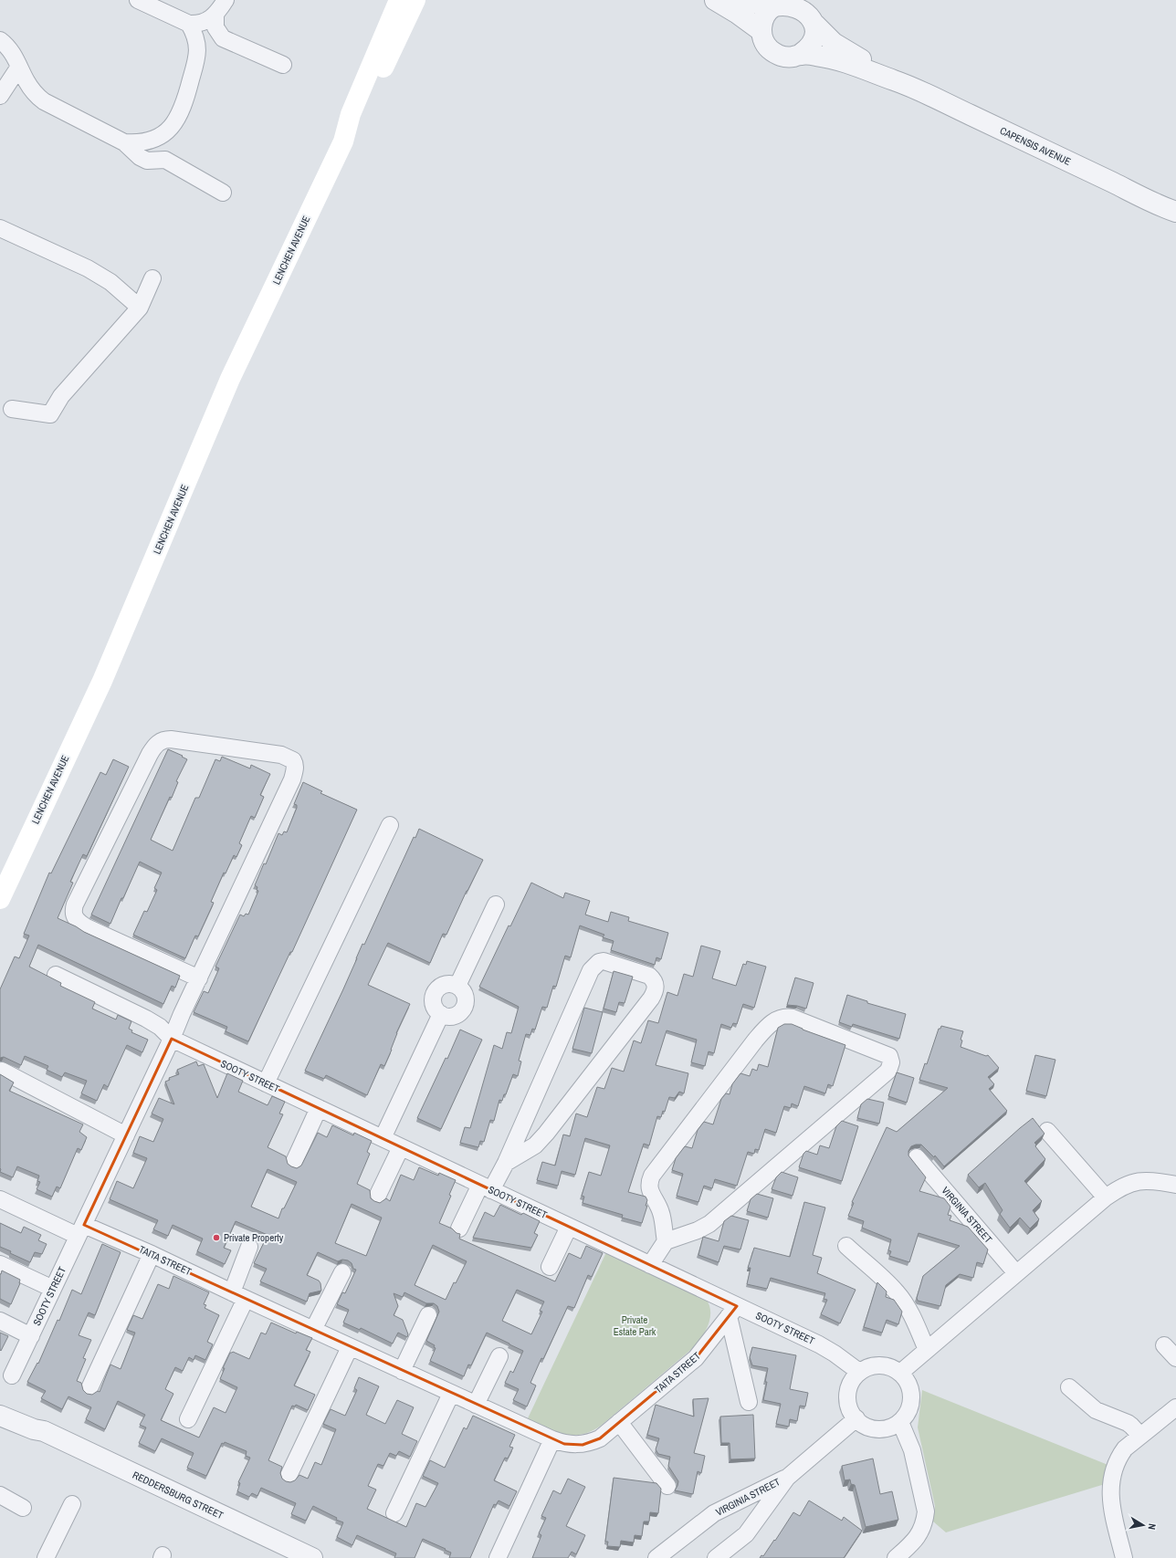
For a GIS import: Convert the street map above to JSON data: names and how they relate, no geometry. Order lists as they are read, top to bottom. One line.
{"streets":{"main road":["LENCHEN AVENUE"],"street":["CAPENSIS AVENUE","SOOTY STREET","VIRGINIA STREET","TAITA STREET","REDDERSBURG STREET"]},"crossings":[["SOOTY STREET","VIRGINIA STREET"],["SOOTY STREET","TAITA STREET"]],"parks":["Private Estate Park"],"places":["Private Property"],"north":"right"}
